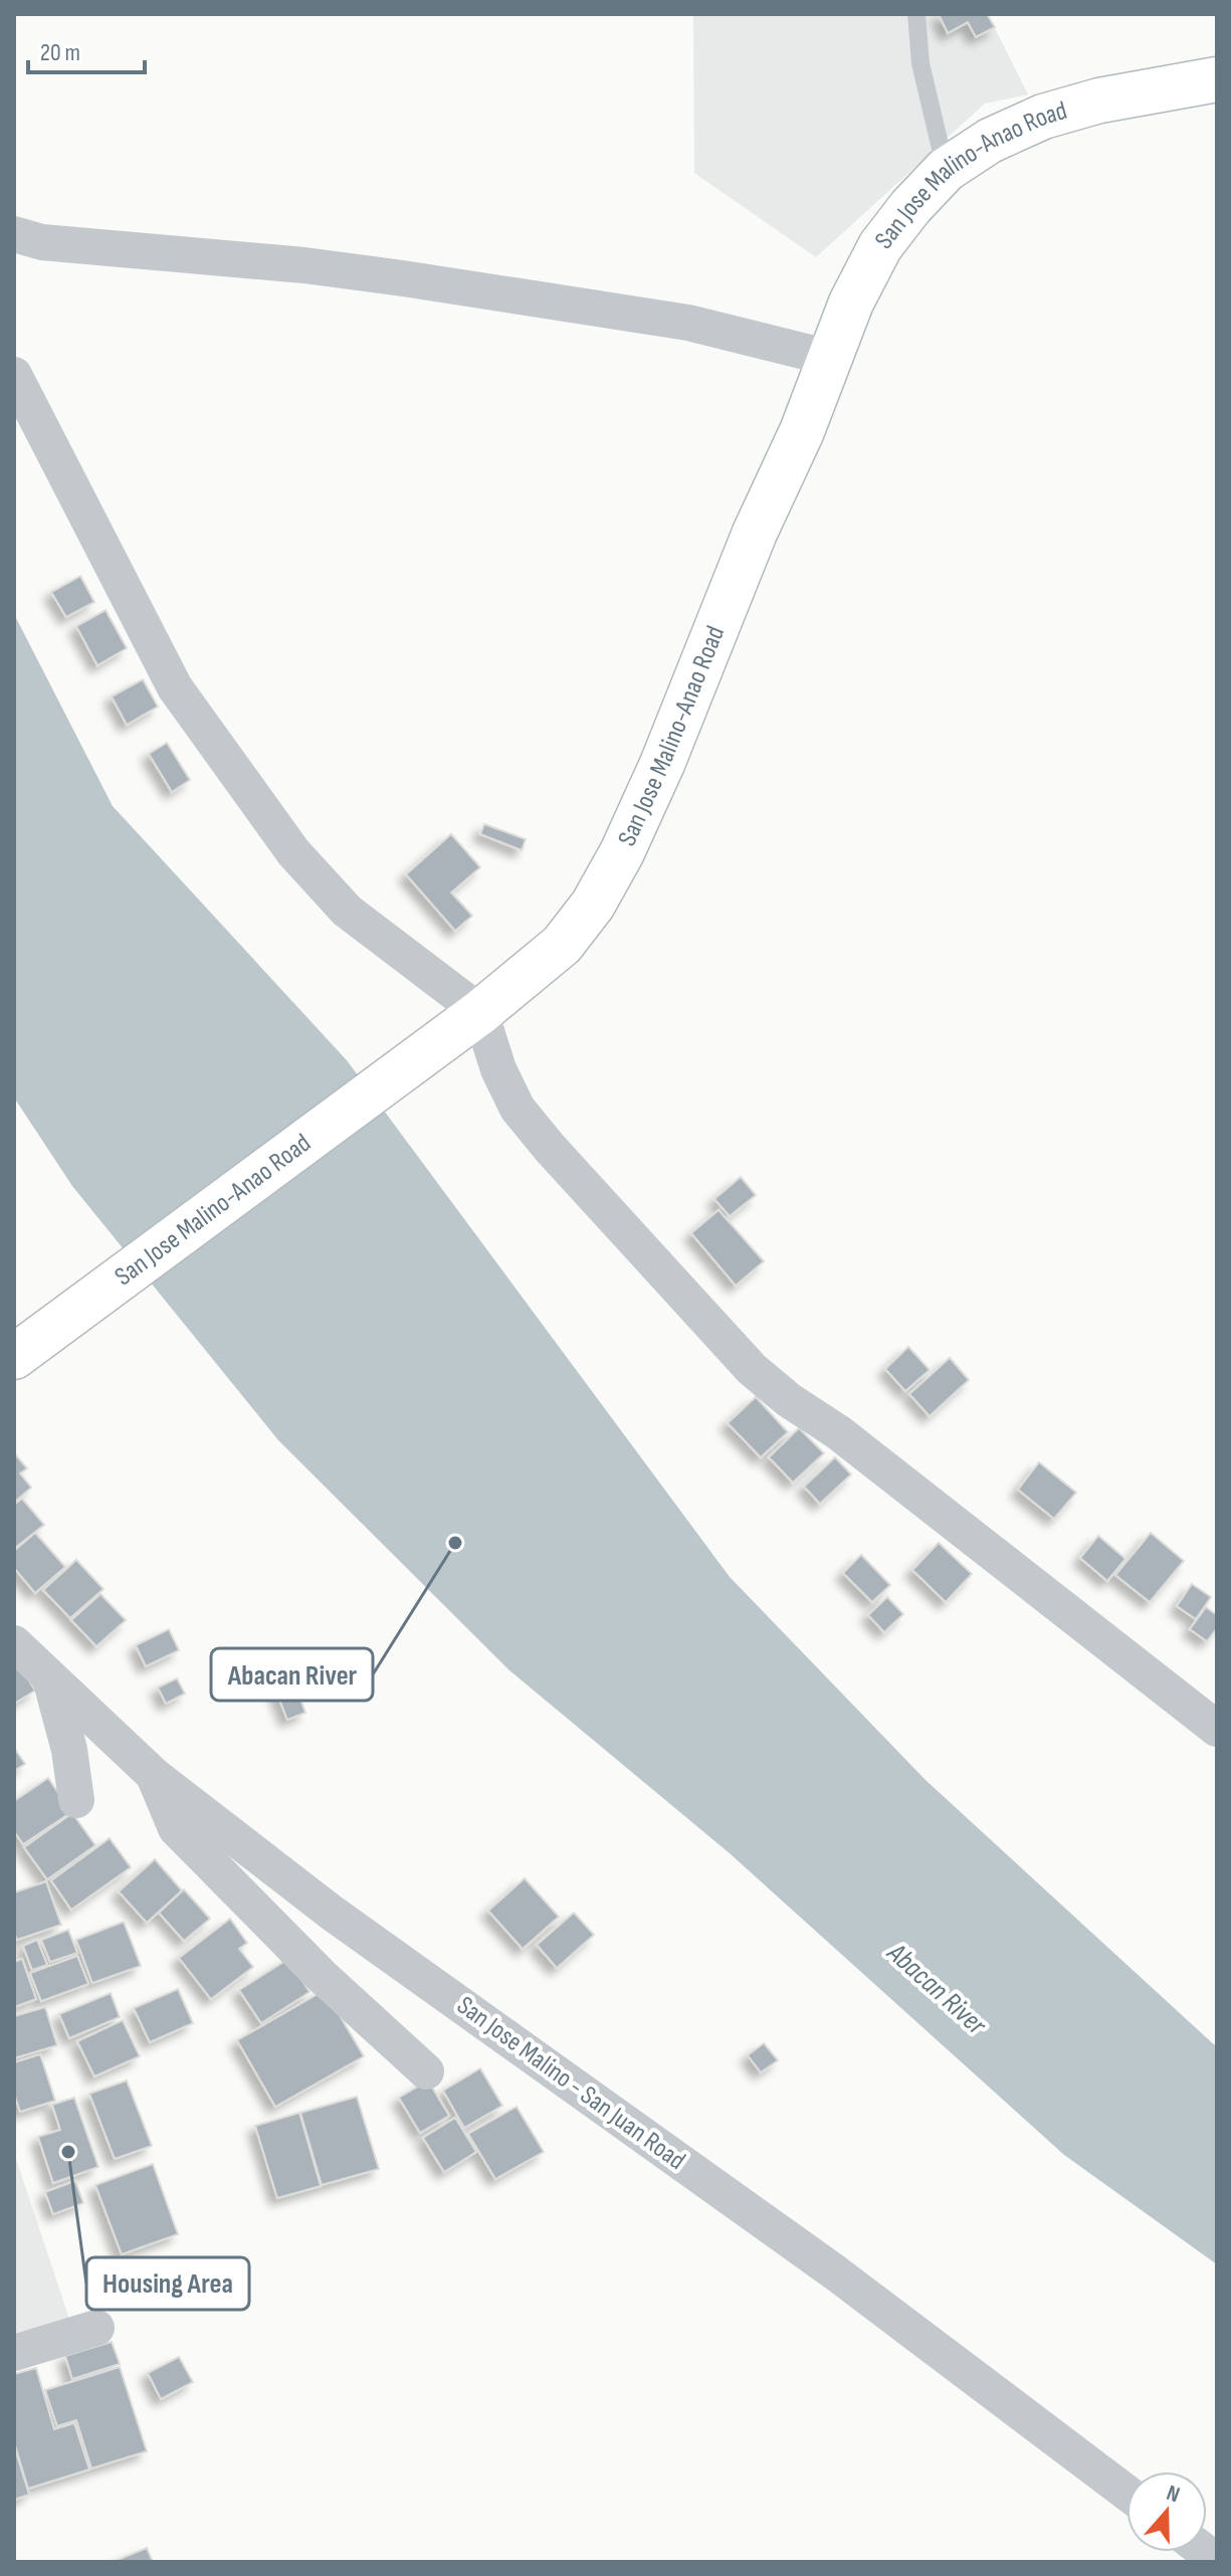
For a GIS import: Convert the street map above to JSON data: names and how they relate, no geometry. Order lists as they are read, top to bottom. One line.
{"streets":{"main road":["San Jose Malino-Anao Road"],"street":["San Jose Malino - San Juan Road"]},"water":["Abacan River"],"places":["Abacan River","Housing Area"],"scale_bar":"20 m","north":"top"}
